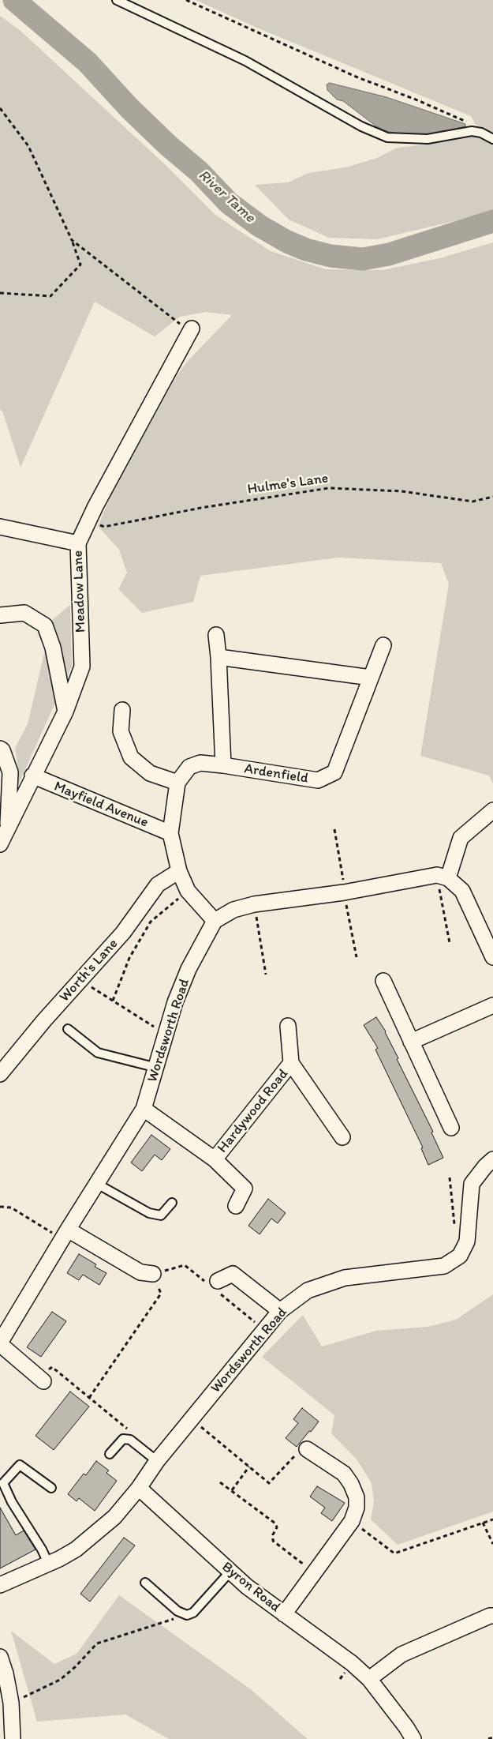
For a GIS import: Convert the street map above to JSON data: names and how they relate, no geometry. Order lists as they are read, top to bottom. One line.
{"streets":{"street":["Meadow Lane","Ardenfield","Mayfield Avenue","Worth's Lane","Wordsworth Road","Hardywood Road","Byron Road"],"path":["Hulme's Lane"]},"crossings":[["Hulme's Lane","Meadow Lane"],["Meadow Lane","Mayfield Avenue"],["Wordsworth Road","Byron Road"]],"water":["River Tame"]}
